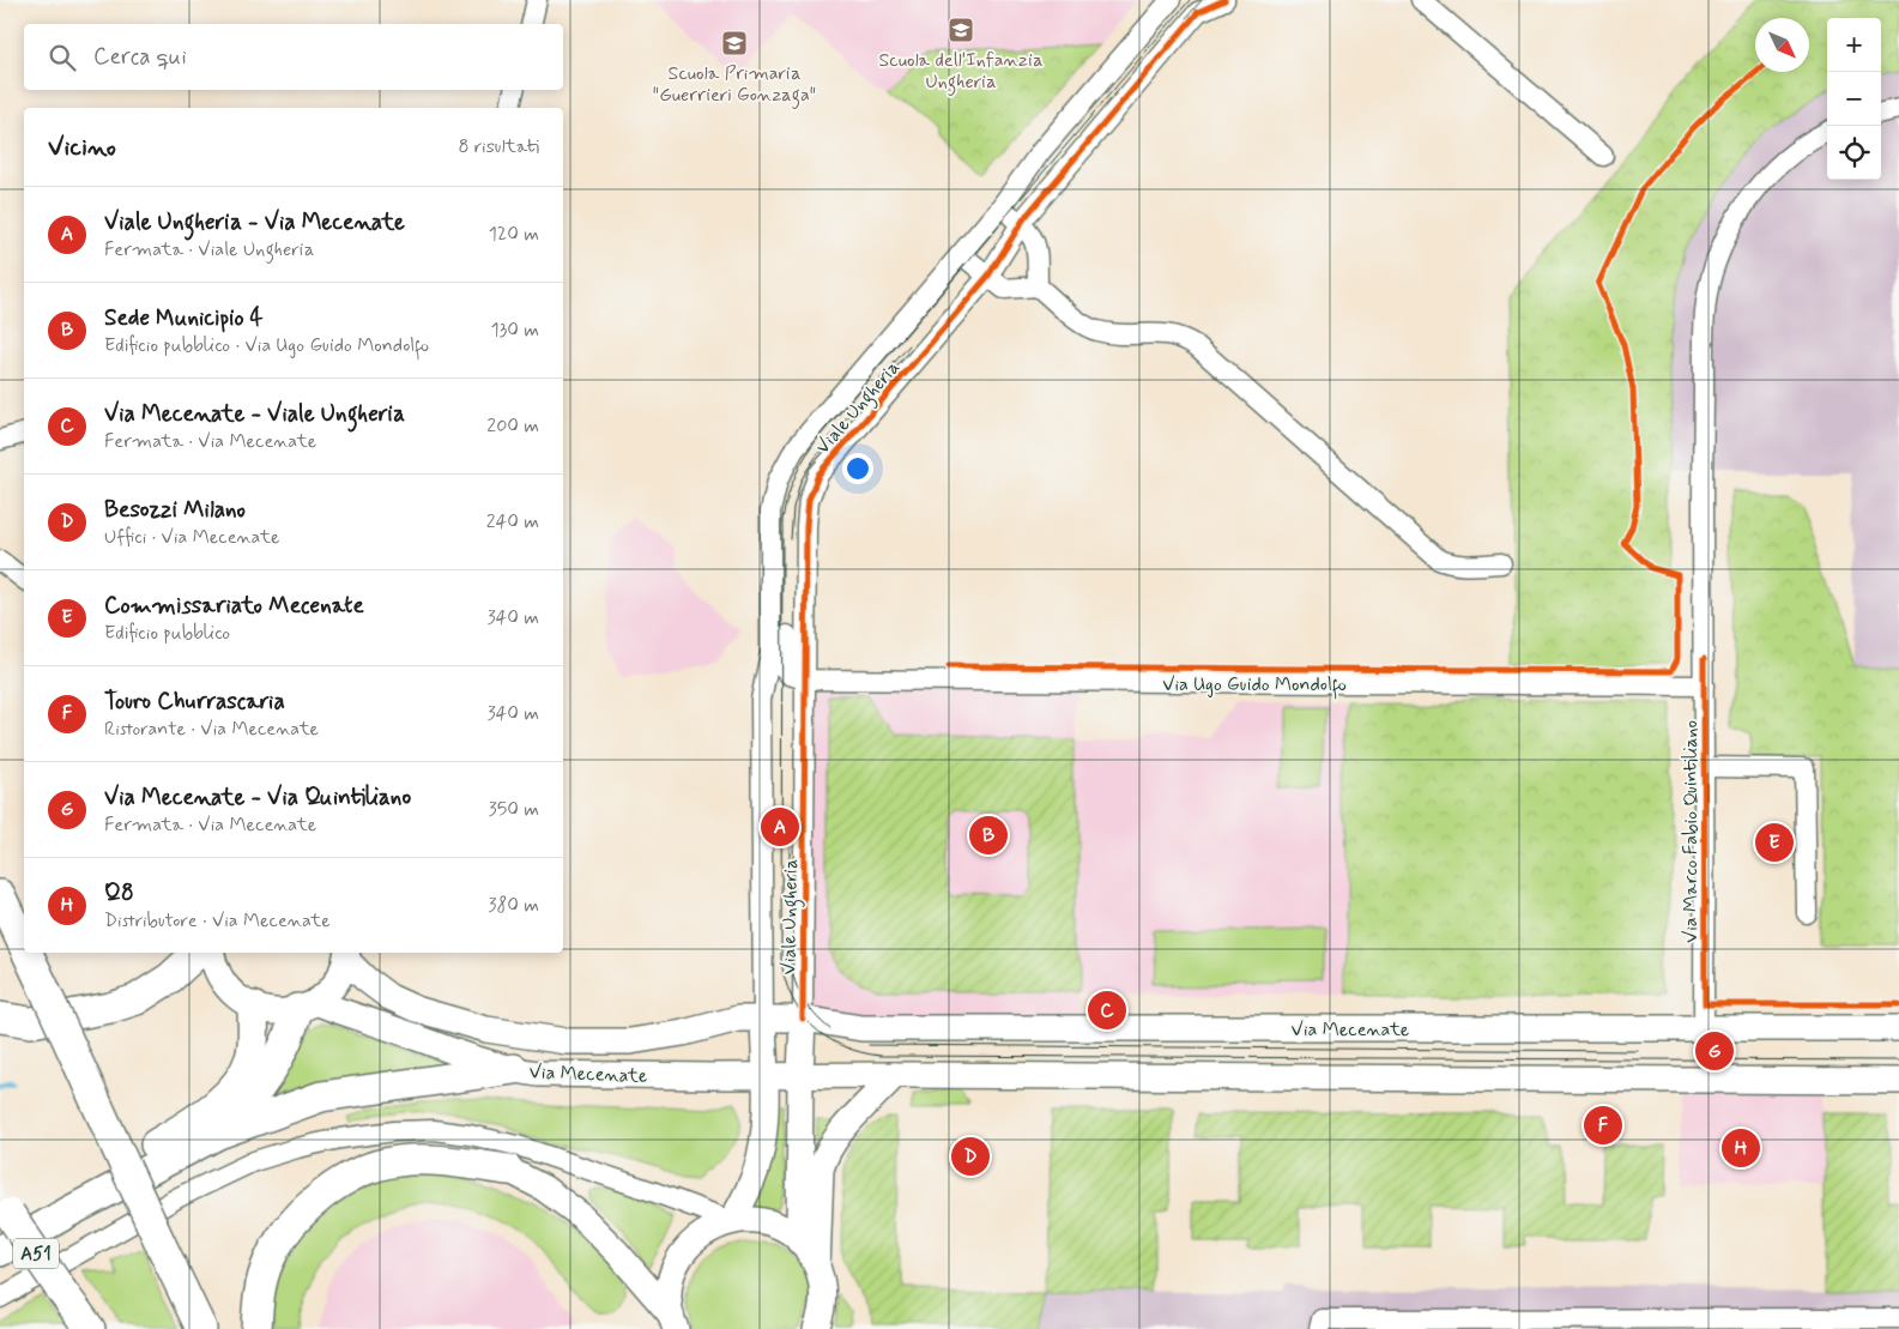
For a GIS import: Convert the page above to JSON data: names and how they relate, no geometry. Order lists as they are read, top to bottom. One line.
{"streets":{"highway":["A51"],"main road":["Via Mecenate"],"street":["Viale Ungheria","Via Ugo Guido Mondolfo","Via Marco Fabio Quintiliano"]},"crossings":[["Viale Ungheria","Via Ugo Guido Mondolfo"],["Viale Ungheria","Via Mecenate"],["Via Ugo Guido Mondolfo","Via Marco Fabio Quintiliano"],["Via Marco Fabio Quintiliano","Via Mecenate"]],"places":{"school or university":["Scuola dell'Infanzia Ungheria","Scuola Primaria \"Guerrieri Gonzaga\""]},"north":"bottom right","page":{"map_buttons":["+","−"],"search":"Cerca qui","heading":["Vicino","8 risultati"],"list":[{"mark":"A","name":"Viale Ungheria - Via Mecenate","note":"Fermata · Viale Ungheria","value":"120 m"},{"mark":"B","name":"Sede Municipio 4","note":"Edificio pubblico · Via Ugo Guido Mondolfo","value":"130 m"},{"mark":"C","name":"Via Mecenate - Viale Ungheria","note":"Fermata · Via Mecenate","value":"200 m"},{"mark":"D","name":"Besozzi Milano","note":"Uffici · Via Mecenate","value":"240 m"},{"mark":"E","name":"Commissariato Mecenate","note":"Edificio pubblico","value":"340 m"},{"mark":"F","name":"Touro Churrascaria","note":"Ristorante · Via Mecenate","value":"340 m"},{"mark":"G","name":"Via Mecenate - Via Quintiliano","note":"Fermata · Via Mecenate","value":"350 m"},{"mark":"H","name":"Q8","note":"Distributore · Via Mecenate","value":"380 m"}],"pins":["A","B","E","C","G","F","H","D"]}}
